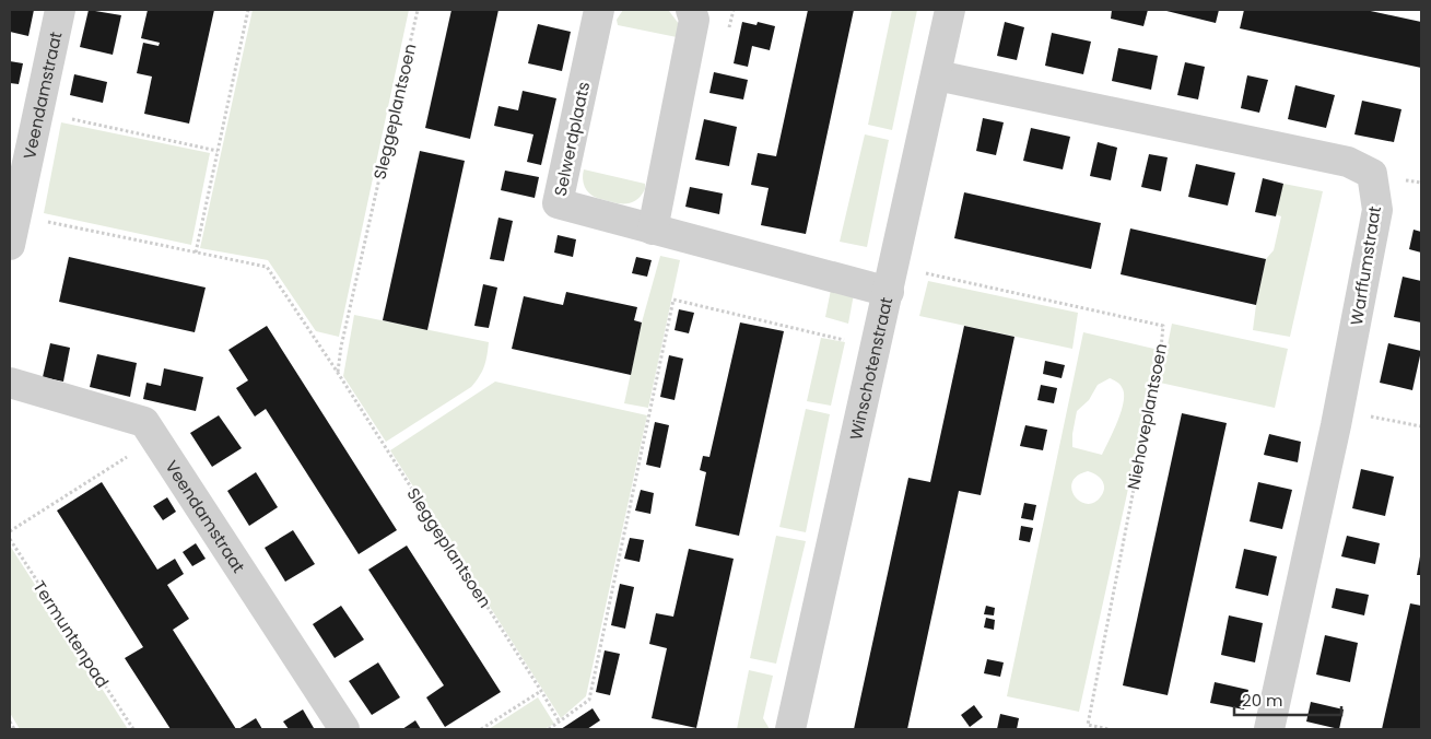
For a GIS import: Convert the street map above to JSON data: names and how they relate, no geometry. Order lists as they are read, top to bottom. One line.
{"streets":{"street":["Veendamstraat","Selwerdplaats","Warffumstraat","Winschotenstraat"],"path":["Sleggeplantsoen","Niehoveplantsoen","Termuntenpad"]},"crossings":[["Veendamstraat","Sleggeplantsoen"],["Selwerdplaats","Winschotenstraat"],["Selwerdplaats","Niehoveplantsoen"],["Warffumstraat","Winschotenstraat"],["Winschotenstraat","Niehoveplantsoen"]],"scale_bar":"20 m"}
